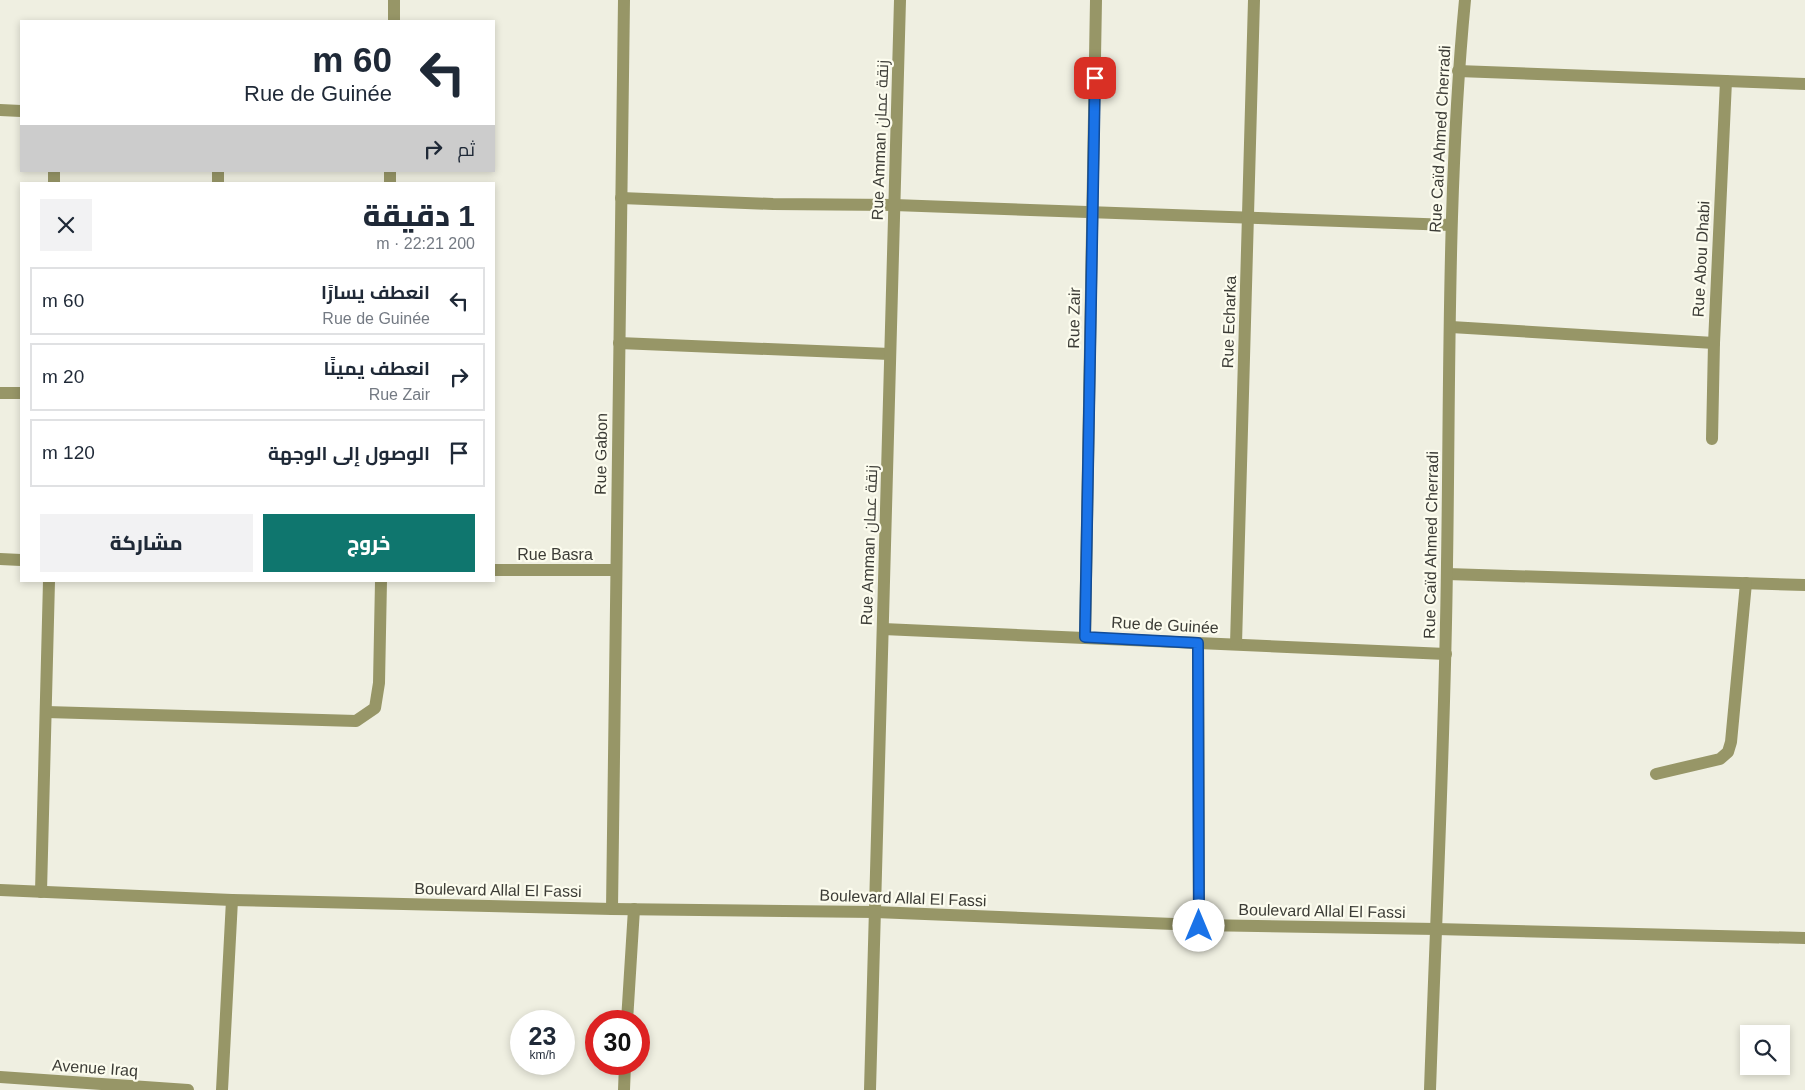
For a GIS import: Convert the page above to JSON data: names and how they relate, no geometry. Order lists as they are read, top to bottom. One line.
{"streets":{"street":["Rue Caïd Ahmed Cherradi","Rue Amman زنقة عمان","Rue Abou Dhabi","Rue Zair","Rue Echarka","Rue Gabon","Rue Basra","Rue de Guinée","Boulevard Allal El Fassi","Avenue Iraq"]},"crossings":[["Rue Caïd Ahmed Cherradi","Rue de Guinée"],["Rue Caïd Ahmed Cherradi","Boulevard Allal El Fassi"],["Rue Amman زنقة عمان","Rue de Guinée"],["Rue Amman زنقة عمان","Boulevard Allal El Fassi"],["Rue Zair","Rue de Guinée"],["Rue Echarka","Rue de Guinée"],["Rue Gabon","Rue Basra"],["Rue Gabon","Boulevard Allal El Fassi"]],"page":{"turn":["60 m","Rue de Guinée"],"then":"ثم","heading":["1 دقيقة","200 m · 22:21"],"list":[{"name":"انعطف يسارًا","note":"Rue de Guinée","value":"60 m"},{"name":"انعطف يمينًا","note":"Rue Zair","value":"20 m"},{"name":"الوصول إلى الوجهة","value":"120 m"}],"buttons":["خروج","مشاركة"],"speed":"23 km/h","limit":"30"}}
